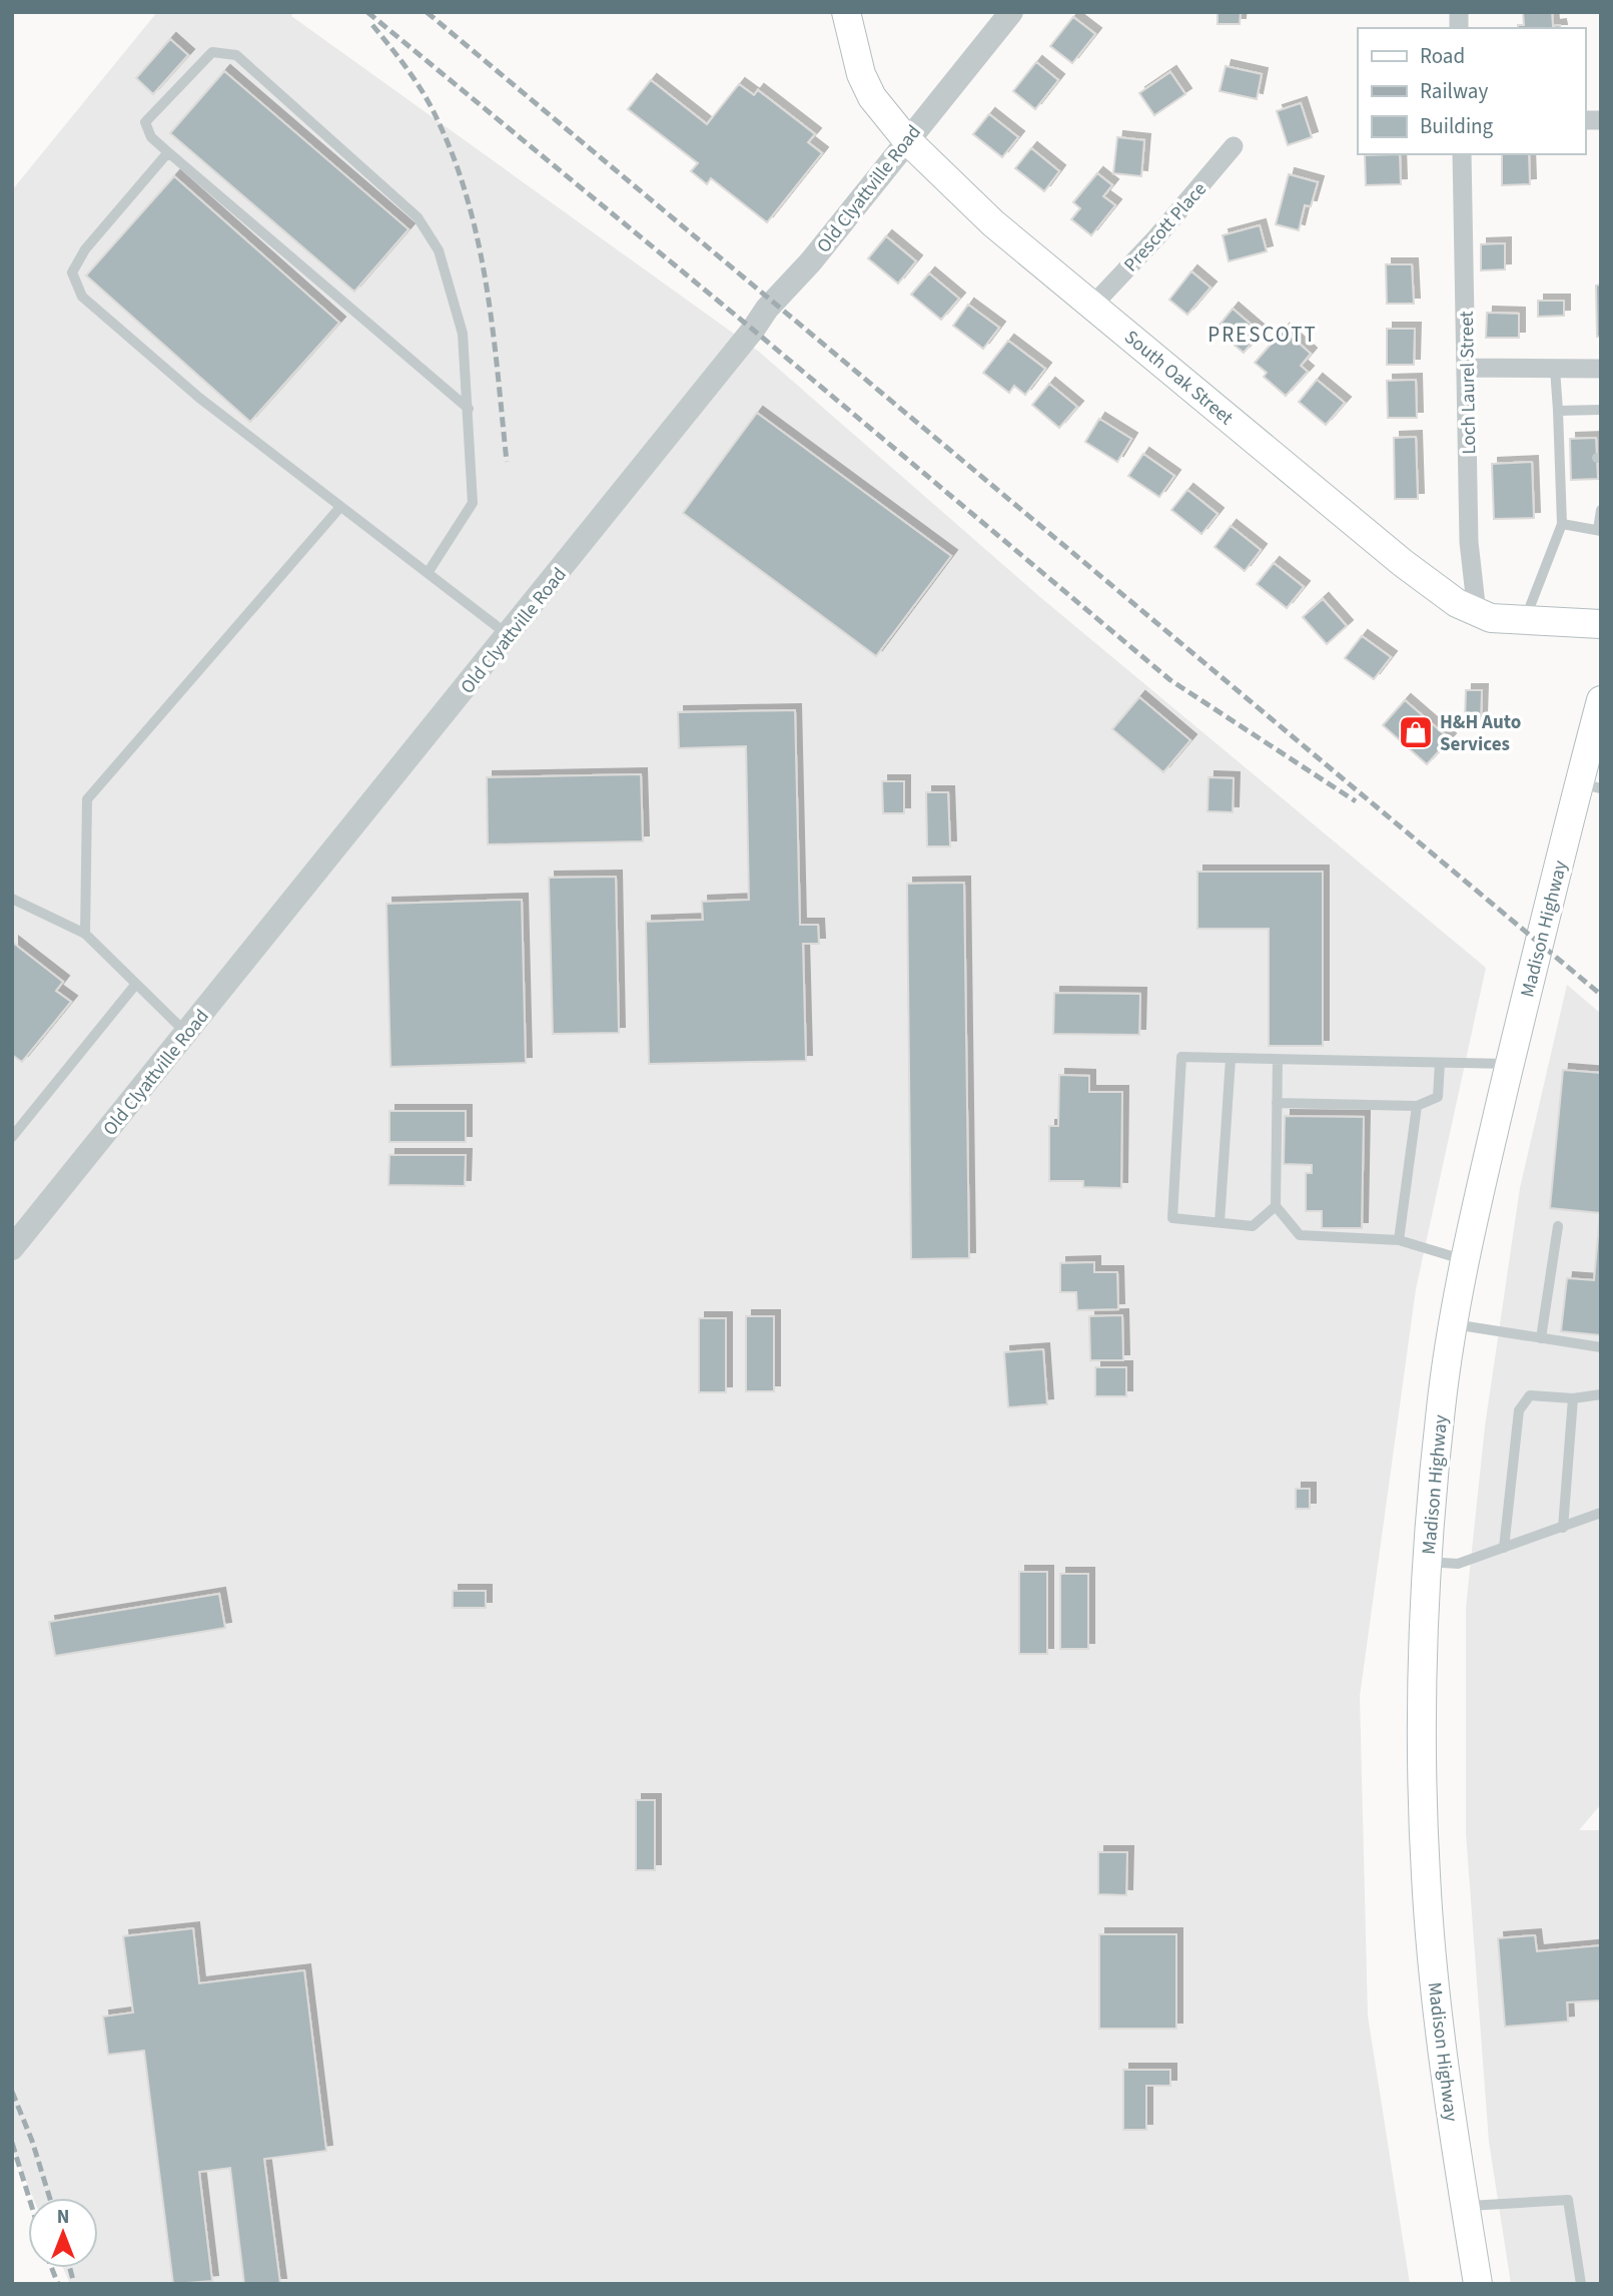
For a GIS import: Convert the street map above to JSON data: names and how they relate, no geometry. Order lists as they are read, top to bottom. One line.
{"streets":{"main road":["South Oak Street","Madison Highway"],"street":["Old Clyattville Road","Prescott Place","Loch Laurel Street"]},"crossings":[["Old Clyattville Road","South Oak Street"],["Prescott Place","South Oak Street"],["South Oak Street","Loch Laurel Street"]],"districts":["PRESCOTT"],"places":{"shop":["H&H Auto Services"]},"legend":["Road","Railway","Building"],"north":"top"}
